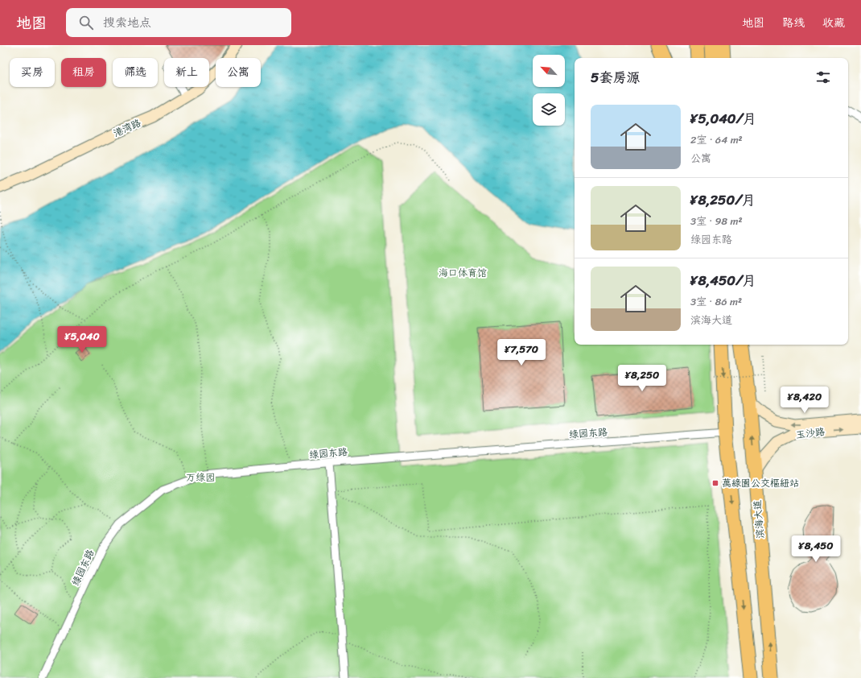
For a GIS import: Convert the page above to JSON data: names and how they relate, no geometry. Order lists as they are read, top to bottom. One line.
{"streets":{"highway":["滨海大道"],"street":["港湾路","绿园东路","玉沙路"]},"crossings":[["玉沙路","滨海大道"]],"parks":["海口体育馆","万绿园"],"places":{"transit":["萬綠園公交樞紐站"]},"north":"top left","page":{"header":"地图","search":"搜索地点","nav":["地图","路线","收藏"],"chip":["买房","租房","筛选","新上","公寓"],"heading":"5套房源","list":[{"name":"¥5,040/月","note":"2室 · 64 m² · 公寓"},{"name":"¥8,250/月","note":"3室 · 98 m² · 绿园东路"},{"name":"¥8,450/月","note":"3室 · 86 m² · 滨海大道"}],"price":["¥5,040","¥7,570","¥8,250","¥8,420","¥8,450"]}}
